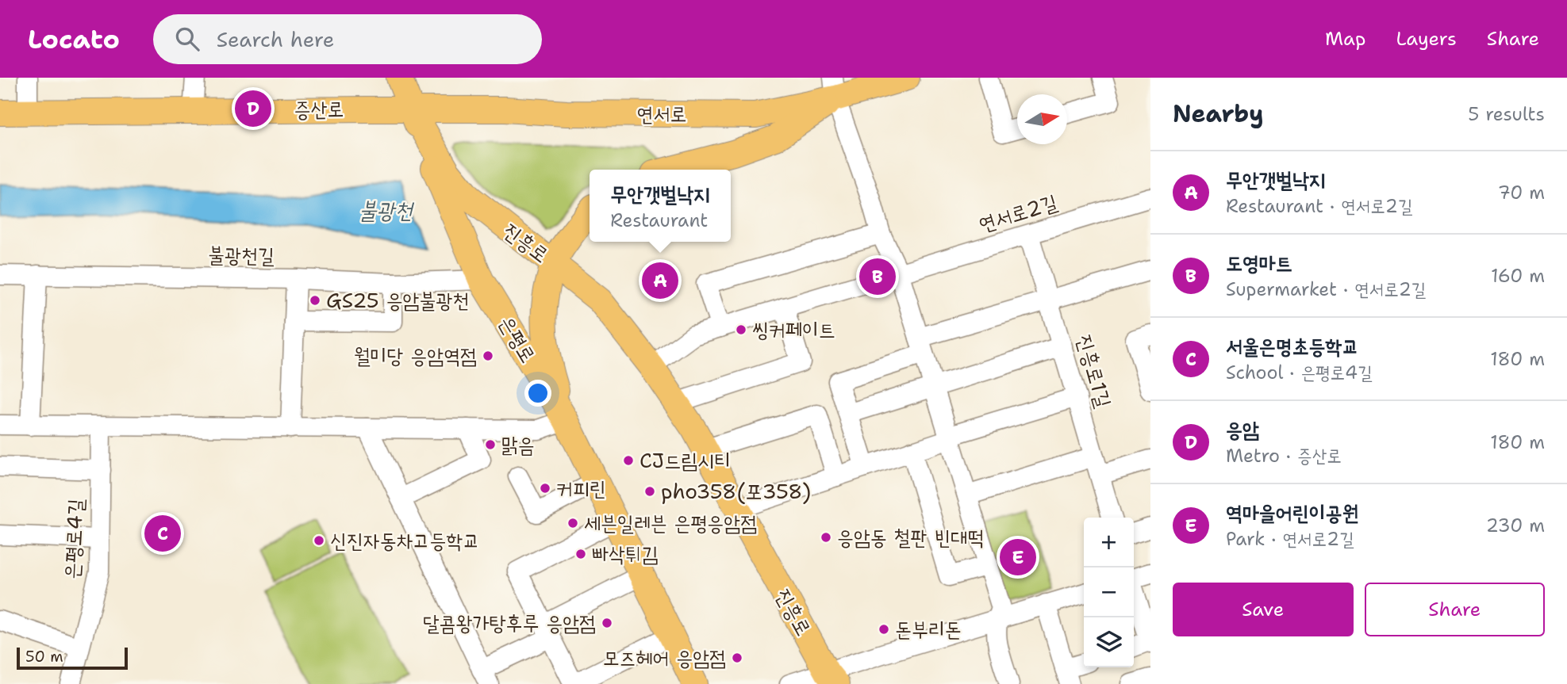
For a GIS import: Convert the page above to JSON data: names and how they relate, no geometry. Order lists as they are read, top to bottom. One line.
{"streets":{"main road":["증산로","연서로","진흥로","은평로"],"street":["연서로2길","불광천길","진흥로1길","은평로4길"]},"crossings":[["증산로","연서로"],["증산로","진흥로"],["증산로","은평로"],["연서로","진흥로"],["연서로","은평로"],["연서로2길","진흥로1길"],["진흥로","은평로"],["불광천길","은평로"]],"water":["불광천"],"places":["GS25 응암불광천","씽커페이트","월미당 응암역점","맑음","CJ드림시티","커피린","pho358(포358)","세븐일레븐 은평응암점","응암동 철판 빈대떡","신진자동차고등학교","빠삭튀김","달콤왕가탕후루 응암점","돈부리돈","모즈헤어 응암점"],"scale_bar":"50 m","north":"right","page":{"header":"Locato","search":"Search here","nav":["Map","Layers","Share"],"heading":["Nearby","5 results"],"pins":["D","B","A","C","E"],"list":[{"mark":"A","name":"무안갯벌낙지","note":"Restaurant · 연서로2길","value":"70 m"},{"mark":"B","name":"도영마트","note":"Supermarket · 연서로2길","value":"160 m"},{"mark":"C","name":"서울은명초등학교","note":"School · 은평로4길","value":"180 m"},{"mark":"D","name":"응암","note":"Metro · 증산로","value":"180 m"},{"mark":"E","name":"역마을어린이공원","note":"Park · 연서로2길","value":"230 m"}],"popup":["무안갯벌낙지","Restaurant"],"map_buttons":["+","−"],"buttons":["Save","Share"],"scale":"50 m"}}
